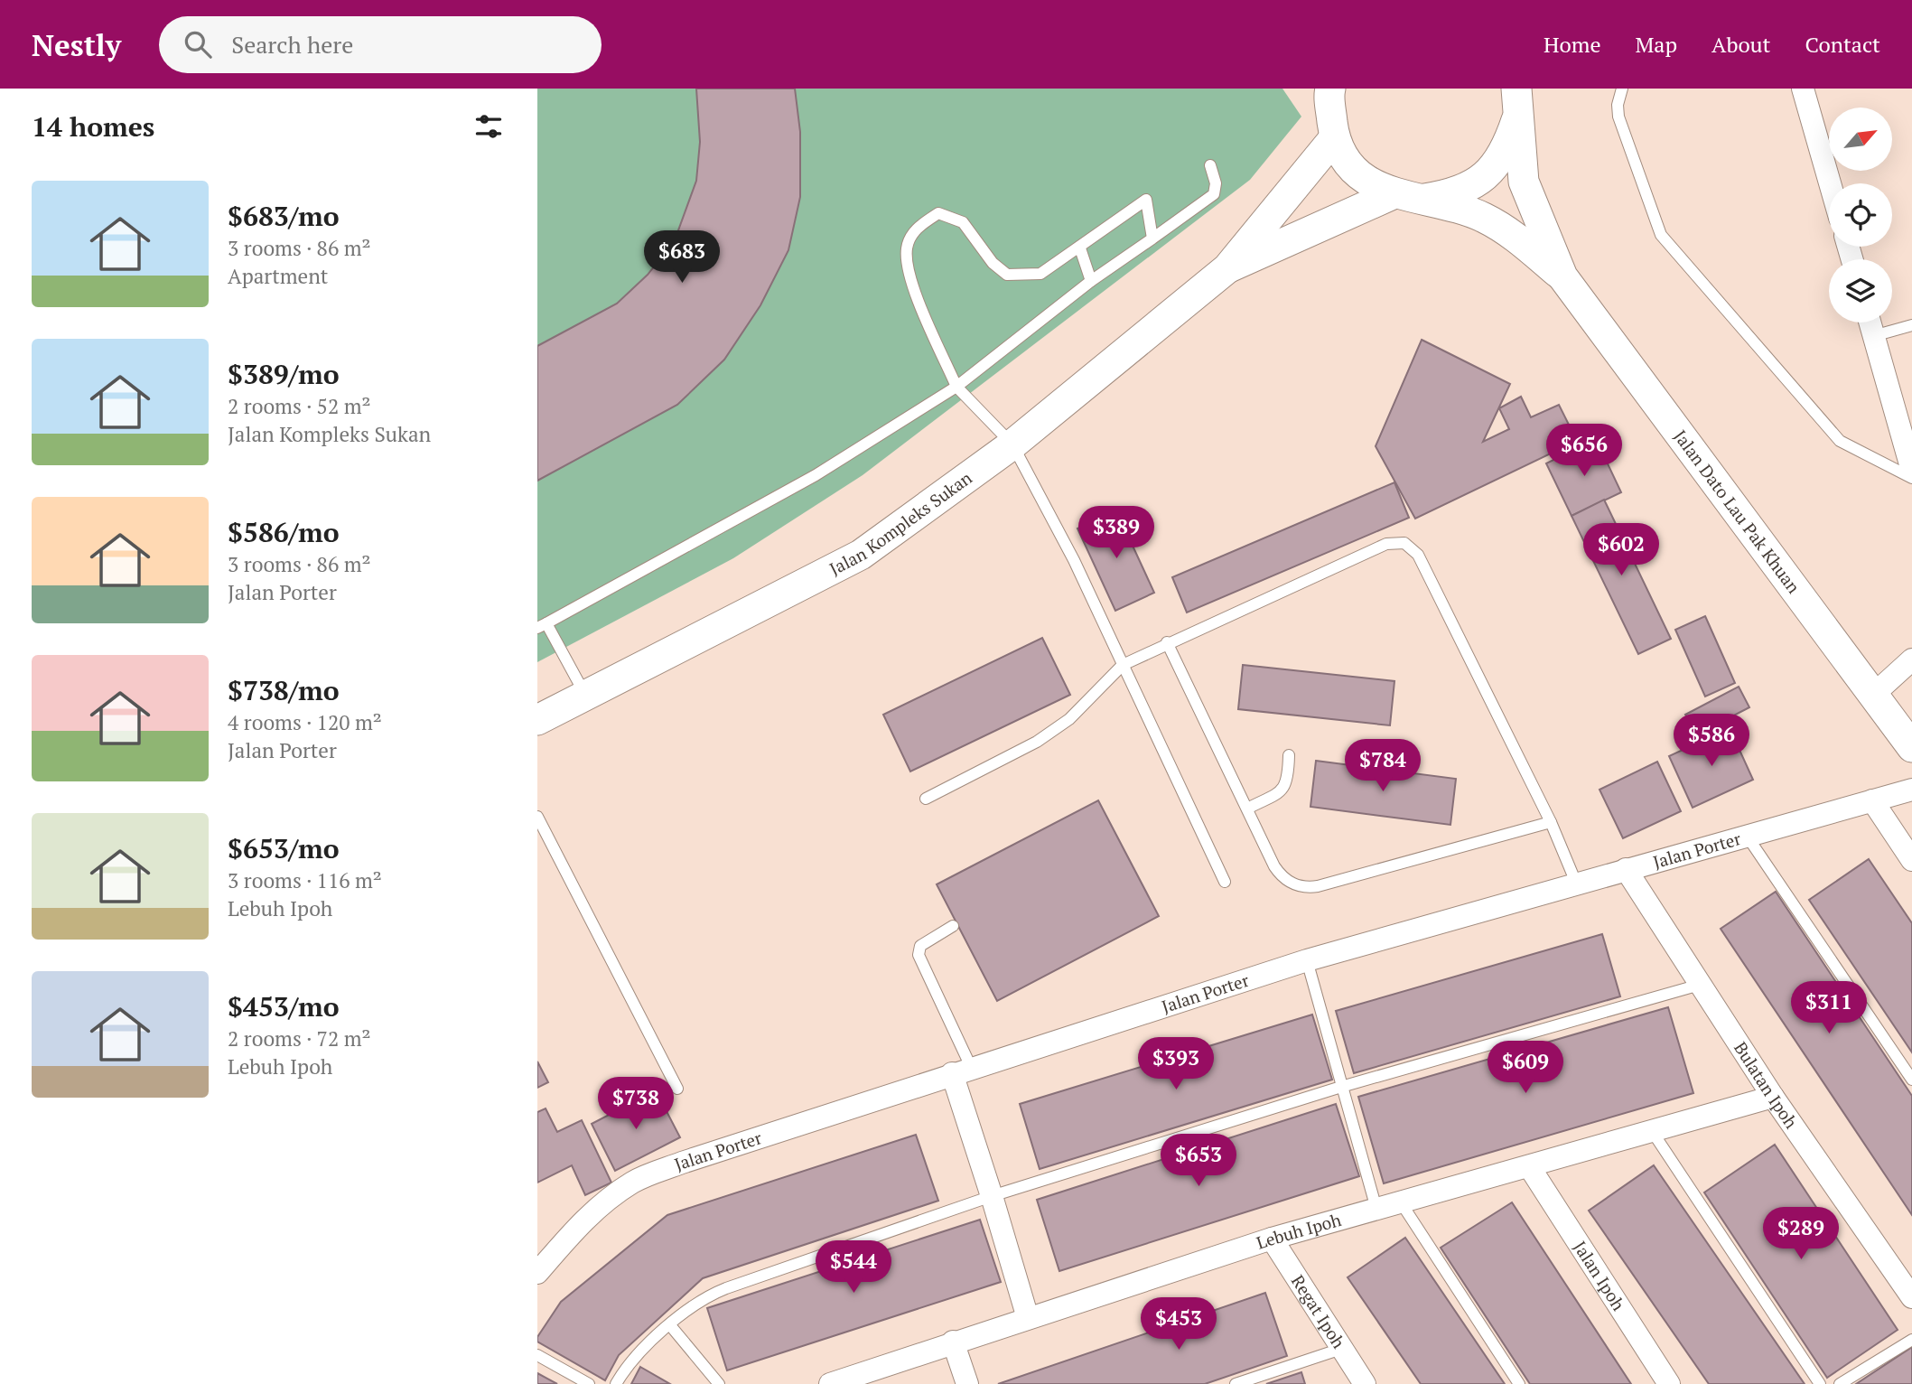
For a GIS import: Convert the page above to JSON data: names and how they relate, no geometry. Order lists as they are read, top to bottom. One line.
{"streets":{"main road":["Jalan Dato Lau Pak Khuan","Jalan Kompleks Sukan"],"street":["Jalan Porter","Bulatan Ipoh","Lebuh Ipoh","Jalan Ipoh","Regat Ipoh"]},"crossings":[["Jalan Porter","Bulatan Ipoh"],["Bulatan Ipoh","Lebuh Ipoh"],["Lebuh Ipoh","Jalan Ipoh"],["Lebuh Ipoh","Regat Ipoh"]],"north":"top right","page":{"header":"Nestly","search":"Search here","nav":["Home","Map","About","Contact"],"heading":"14 homes","list":[{"name":"$683/mo","note":"3 rooms · 86 m² · Apartment"},{"name":"$389/mo","note":"2 rooms · 52 m² · Jalan Kompleks Sukan"},{"name":"$586/mo","note":"3 rooms · 86 m² · Jalan Porter"},{"name":"$738/mo","note":"4 rooms · 120 m² · Jalan Porter"},{"name":"$653/mo","note":"3 rooms · 116 m² · Lebuh Ipoh"},{"name":"$453/mo","note":"2 rooms · 72 m² · Lebuh Ipoh"}],"price":["$683","$656","$389","$602","$586","$784","$311","$393","$609","$738","$653","$289","$544","$453"]}}
